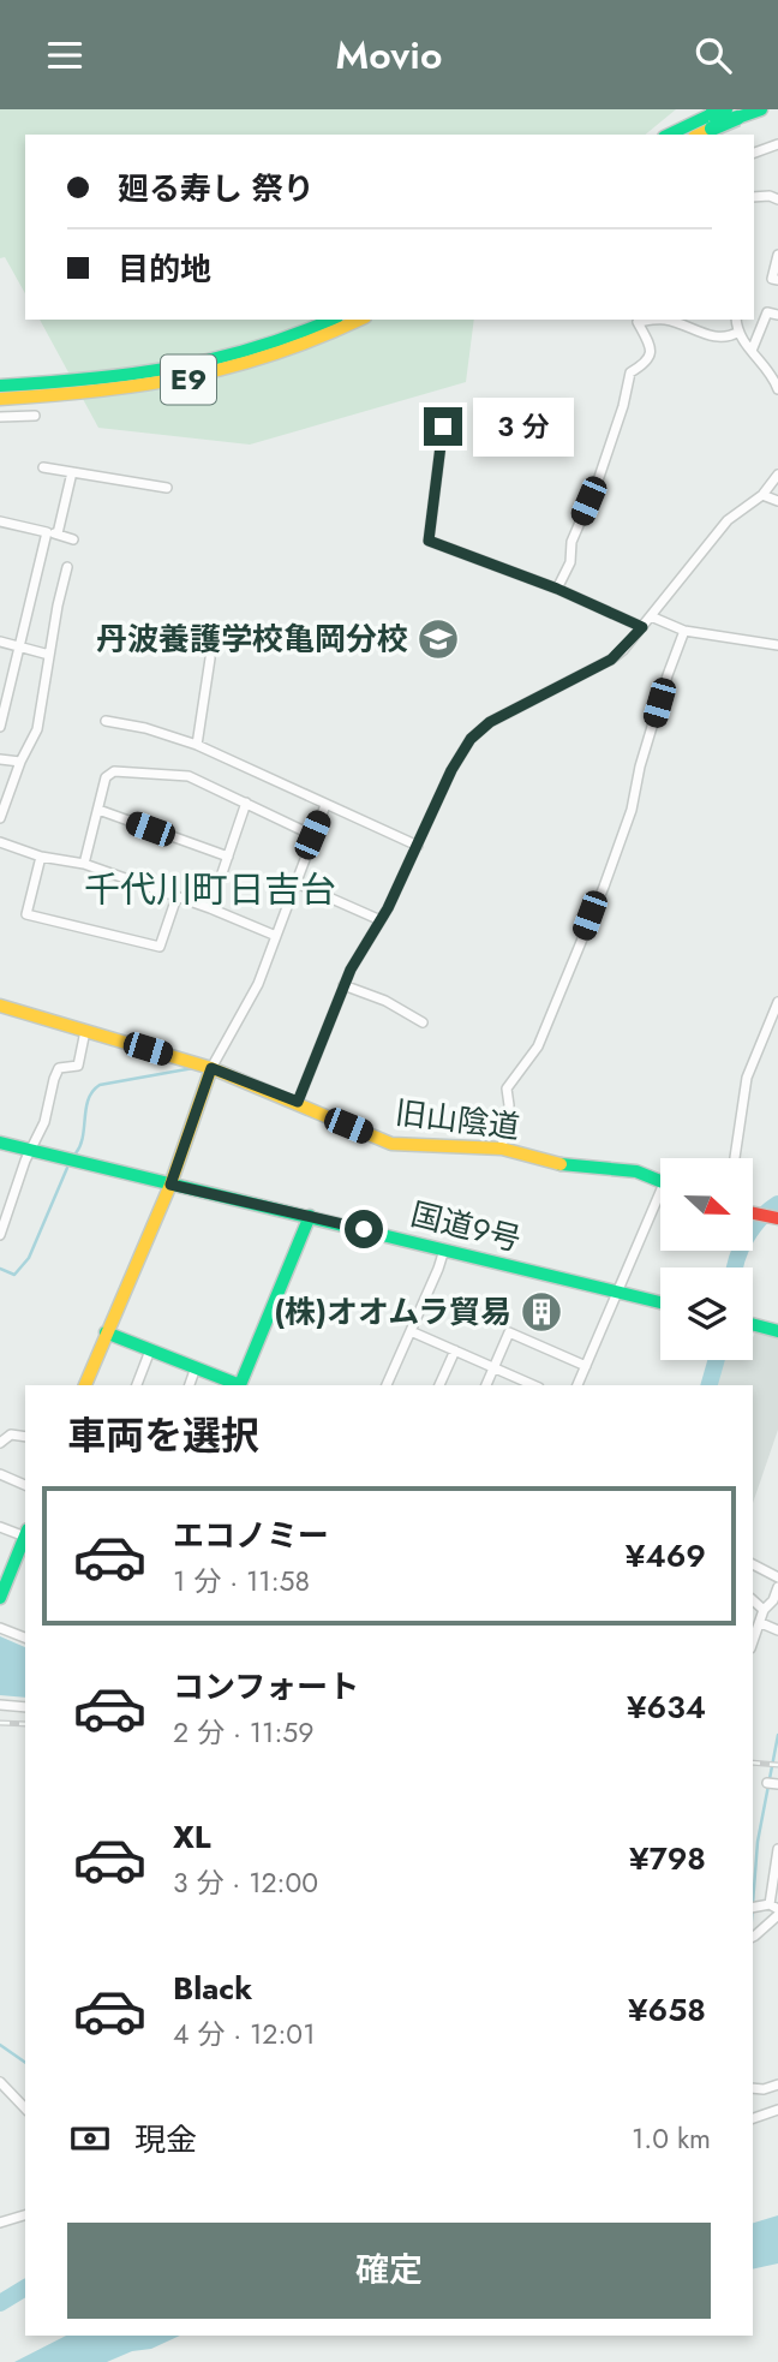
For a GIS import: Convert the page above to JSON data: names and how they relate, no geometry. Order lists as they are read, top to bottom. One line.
{"streets":{"main road":["E9","旧山陰道","国道9号"]},"districts":["千代川町日吉台"],"places":{"school or university":["丹波養護学校亀岡分校"],"building":["(株)オオムラ貿易"]},"north":"right","page":{"header":"Movio","banner":["廻る寿し 祭り","目的地"],"bubble":"3 分","heading":"車両を選択","list":[{"name":"エコノミー","note":"1 分 · 11:58","value":"¥469"},{"name":"コンフォート","note":"2 分 · 11:59","value":"¥634"},{"name":"XL","note":"3 分 · 12:00","value":"¥798"},{"name":"Black","note":"4 分 · 12:01","value":"¥658"}],"pay":["現金","1.0 km"],"buttons":"確定"}}
